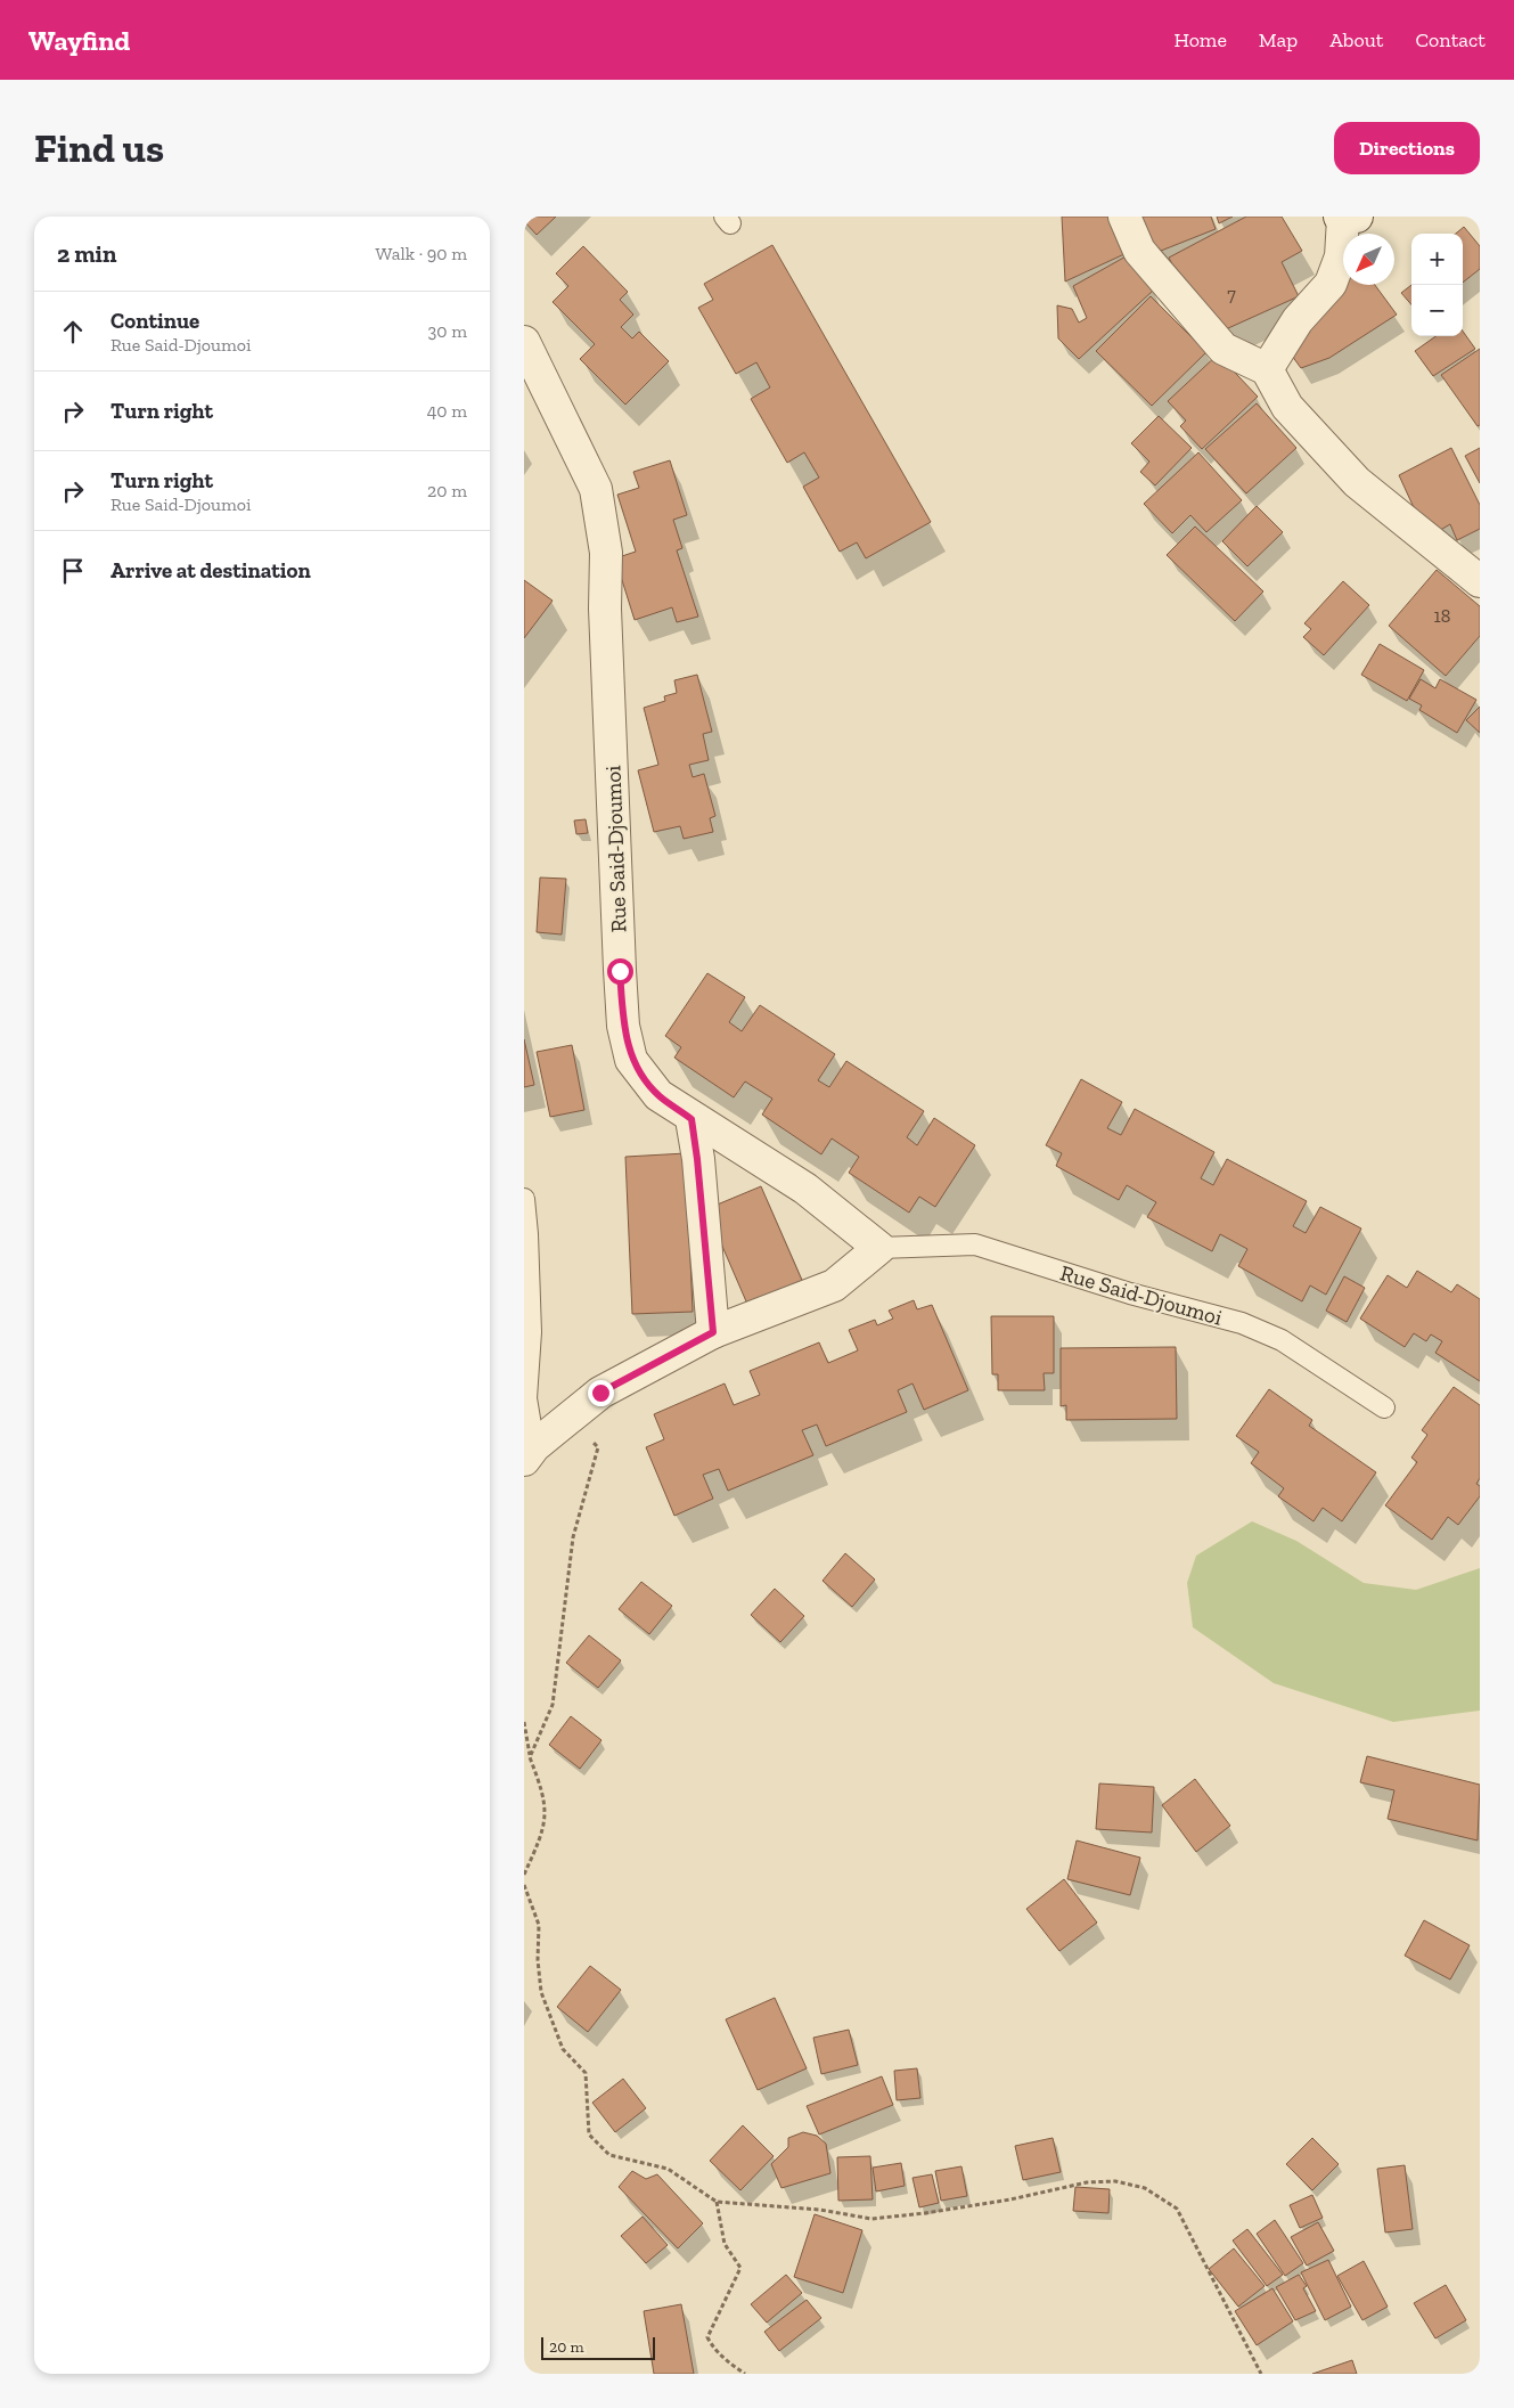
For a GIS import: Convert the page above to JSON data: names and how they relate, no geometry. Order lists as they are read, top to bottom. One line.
{"streets":{"street":["Rue Said-Djoumoi"]},"house_numbers":["7","18"],"scale_bar":"20 m","north":"bottom left","page":{"header":"Wayfind","nav":["Home","Map","About","Contact"],"buttons":"Directions","title":"Find us","heading":["2 min","Walk · 90 m"],"map_buttons":["+","−"],"list":[["Continue","Rue Said-Djoumoi","30 m"],["Turn right","40 m"],["Turn right","Rue Said-Djoumoi","20 m"],"Arrive at destination"],"scale":"20 m"}}
